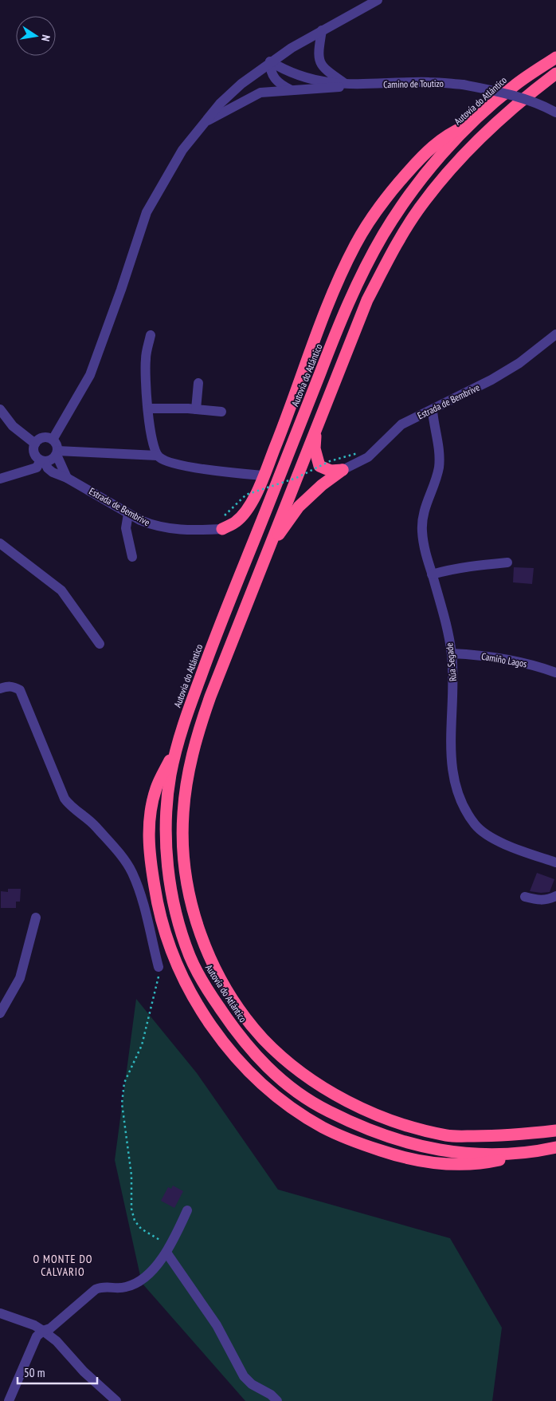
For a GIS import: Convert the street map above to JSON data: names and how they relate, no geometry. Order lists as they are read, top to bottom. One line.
{"streets":{"highway":["Autovía do Atlántico"],"street":["Camino de Toutizo","Estrada de Bembrive","Camiño Lagos","Rúa Segade"]},"crossings":[["Estrada de Bembrive","Rúa Segade"],["Camiño Lagos","Rúa Segade"]],"districts":["O MONTE DO CALVARIO"],"scale_bar":"50 m","north":"right"}
